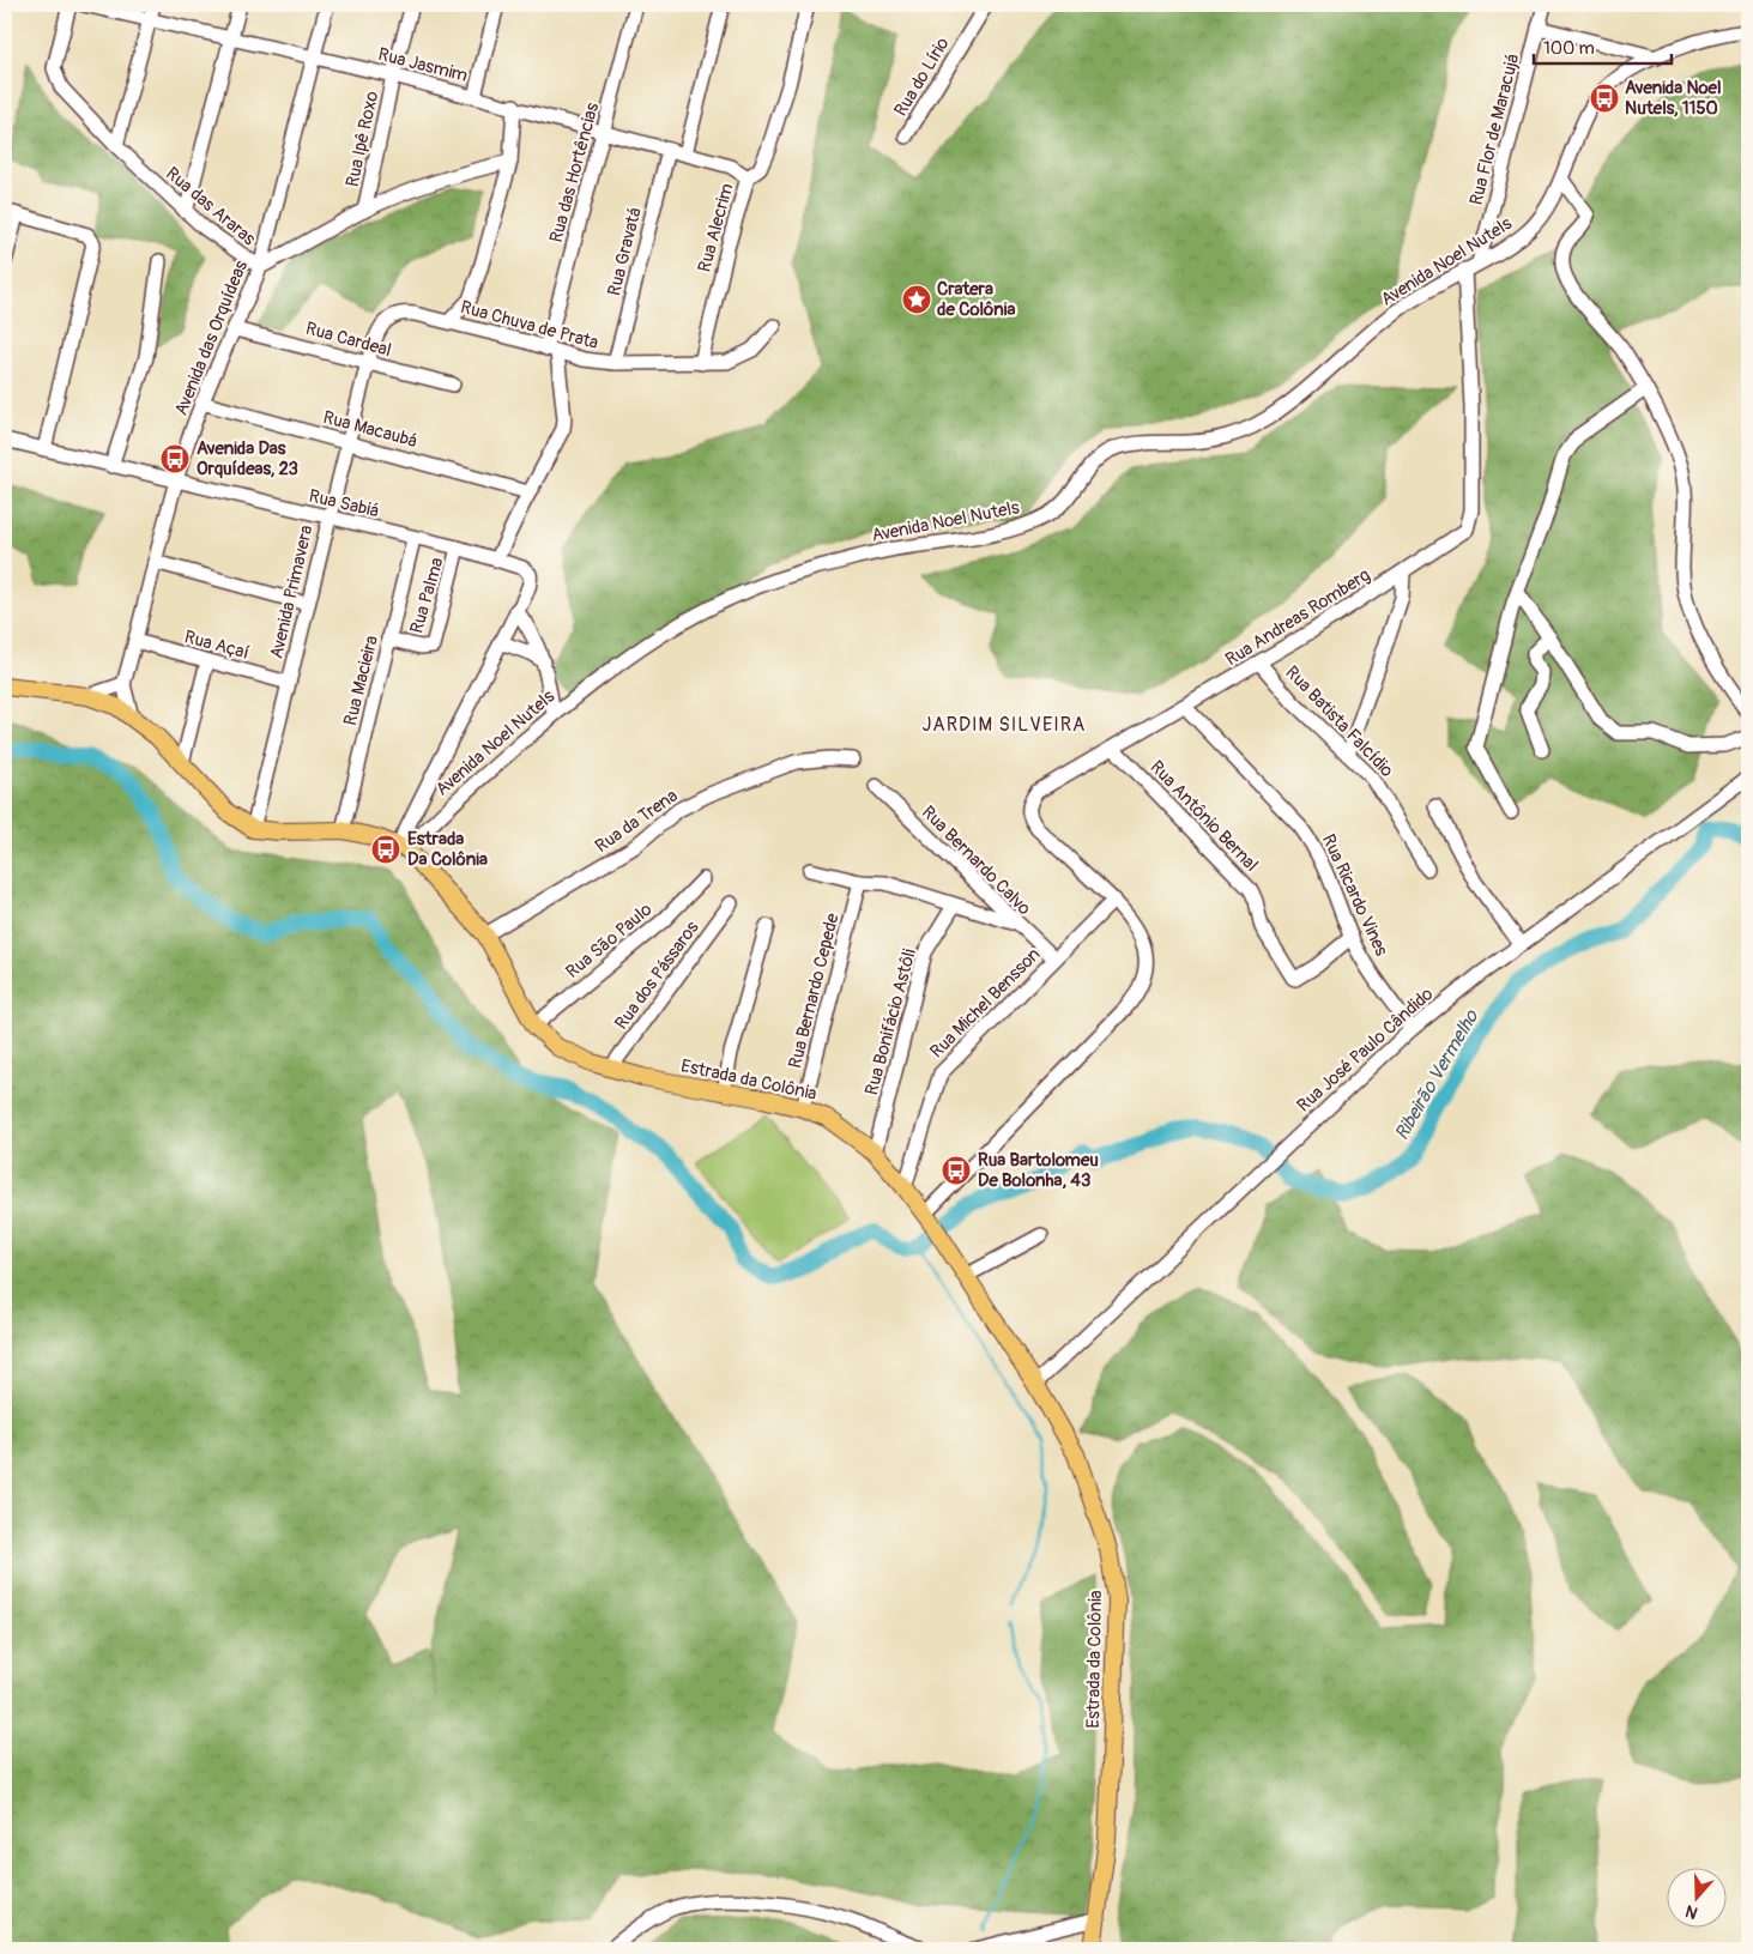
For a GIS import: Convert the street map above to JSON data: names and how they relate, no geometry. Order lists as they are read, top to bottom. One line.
{"streets":{"main road":["Estrada da Colônia"],"street":["Rua Jasmim","Rua do Lírio","Rua Flor de Maracujá","Rua Ipê Roxo","Rua das Hortências","Rua das Araras","Rua Alecrim","Rua Gravatá","Avenida Noel Nutels","Rua Chuva de Prata","Avenida das Orquídeas","Rua Cardeal","Rua Macaubá","Rua Sabiá","Avenida Primavera","Rua Palma","Rua Andreas Romberg","Rua Açaí","Rua Macieira","Rua Batista Falcídio","Rua Antônio Bernal","Rua da Trena","Rua Bernardo Calvo","Rua Ricardo Vines","Rua São Paulo","Rua dos Pássaros","Rua Bernardo Cepede","Rua Michel Bensson","Rua Bonifácio Astôli","Rua José Paulo Cândido"]},"crossings":[["Rua Jasmim","Rua Ipê Roxo"],["Rua Jasmim","Rua das Hortências"],["Rua Jasmim","Rua Alecrim"],["Rua Jasmim","Rua Gravatá"],["Rua Jasmim","Avenida das Orquídeas"],["Rua Flor de Maracujá","Avenida Noel Nutels"],["Rua Ipê Roxo","Rua das Araras"],["Rua das Hortências","Rua Chuva de Prata"],["Rua das Araras","Avenida das Orquídeas"],["Rua Alecrim","Rua Chuva de Prata"],["Rua Gravatá","Rua Chuva de Prata"],["Avenida Noel Nutels","Rua Andreas Romberg"],["Avenida Noel Nutels","Estrada da Colônia"],["Rua Chuva de Prata","Avenida Primavera"],["Avenida das Orquídeas","Rua Cardeal"],["Avenida das Orquídeas","Rua Macaubá"],["Avenida das Orquídeas","Rua Sabiá"],["Avenida das Orquídeas","Rua Açaí"],["Rua Cardeal","Avenida Primavera"],["Rua Macaubá","Avenida Primavera"],["Rua Sabiá","Avenida Primavera"],["Rua Sabiá","Rua Palma"],["Rua Sabiá","Rua Macieira"],["Avenida Primavera","Rua Açaí"],["Rua Palma","Rua Macieira"],["Rua Andreas Romberg","Rua Batista Falcídio"],["Rua Andreas Romberg","Rua Antônio Bernal"],["Rua Andreas Romberg","Rua Ricardo Vines"],["Rua Andreas Romberg","Rua Michel Bensson"],["Rua Antônio Bernal","Rua Ricardo Vines"],["Rua da Trena","Estrada da Colônia"],["Rua Bernardo Calvo","Rua Michel Bensson"],["Rua Ricardo Vines","Rua José Paulo Cândido"],["Rua São Paulo","Estrada da Colônia"],["Rua dos Pássaros","Estrada da Colônia"],["Rua Bernardo Cepede","Estrada da Colônia"],["Rua Michel Bensson","Estrada da Colônia"],["Rua Bonifácio Astôli","Estrada da Colônia"],["Rua José Paulo Cândido","Estrada da Colônia"]],"districts":["JARDIM SILVEIRA"],"water":["Ribeirão Vermelho"],"places":{"bus stop":["Avenida Noel Nutels, 1150","Avenida Das Orquídeas, 23","Estrada Da Colônia","Rua Bartolomeu De Bolonha, 43"],"place":["Cratera de Colônia"]},"scale_bar":"100 m","north":"bottom"}
